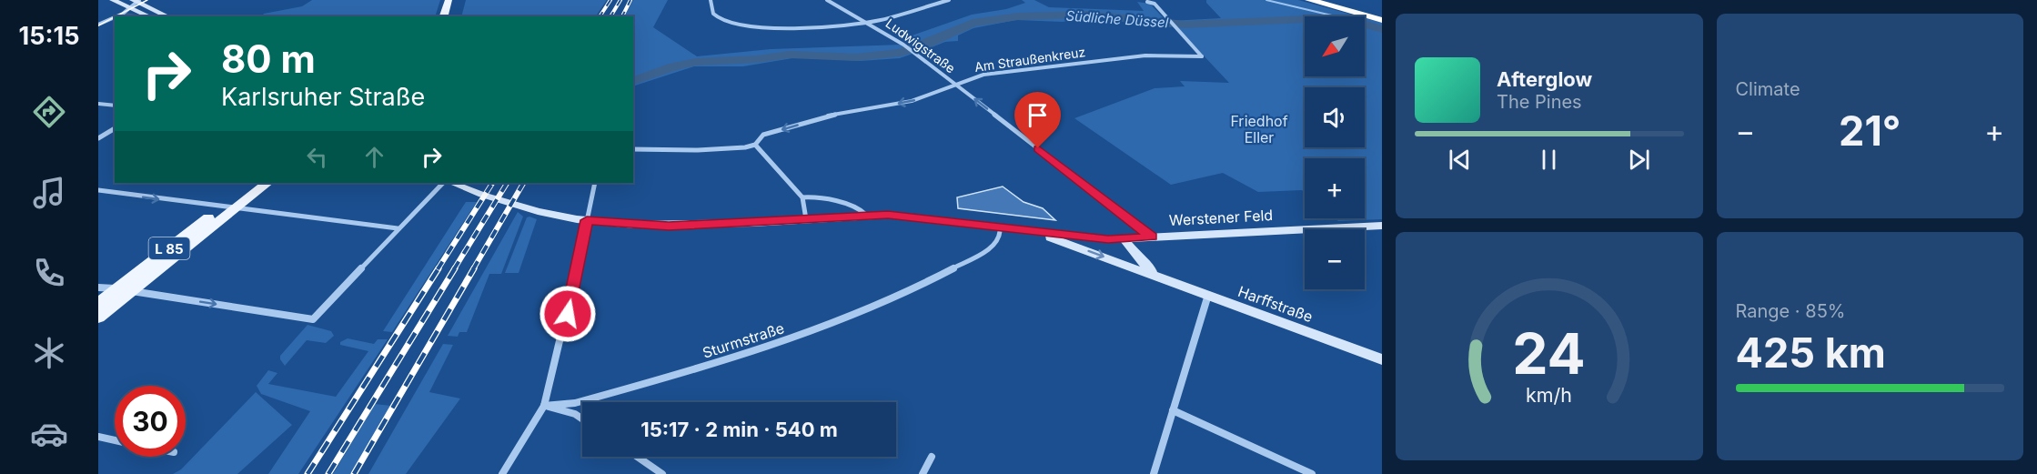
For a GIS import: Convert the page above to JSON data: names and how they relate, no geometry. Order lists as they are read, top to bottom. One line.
{"streets":{"main road":["Werstener Feld","L 85","Harffstraße"],"street":["Ludwigstraße","Am Straußenkreuz","Sturmstraße"]},"crossings":[["Ludwigstraße","Am Straußenkreuz"],["Ludwigstraße","Werstener Feld"],["Werstener Feld","Harffstraße"],["Werstener Feld","Sturmstraße"]],"one_way":["Ludwigstraße"],"water":["Südliche Düssel"],"parks":["Friedhof Eller"],"north":"bottom left","page":{"tabs":"15:15","tile":["Climate",["Range · 85%","425 km"]],"map_buttons":["+","−"],"turn":["80 m","Karlsruher Straße"],"song":["Afterglow","The Pines"],"heat":["−","21°","+"],"limit":"30","trip":"15:17 · 2 min · 540 m","gauge":["24","km/h"]}}
